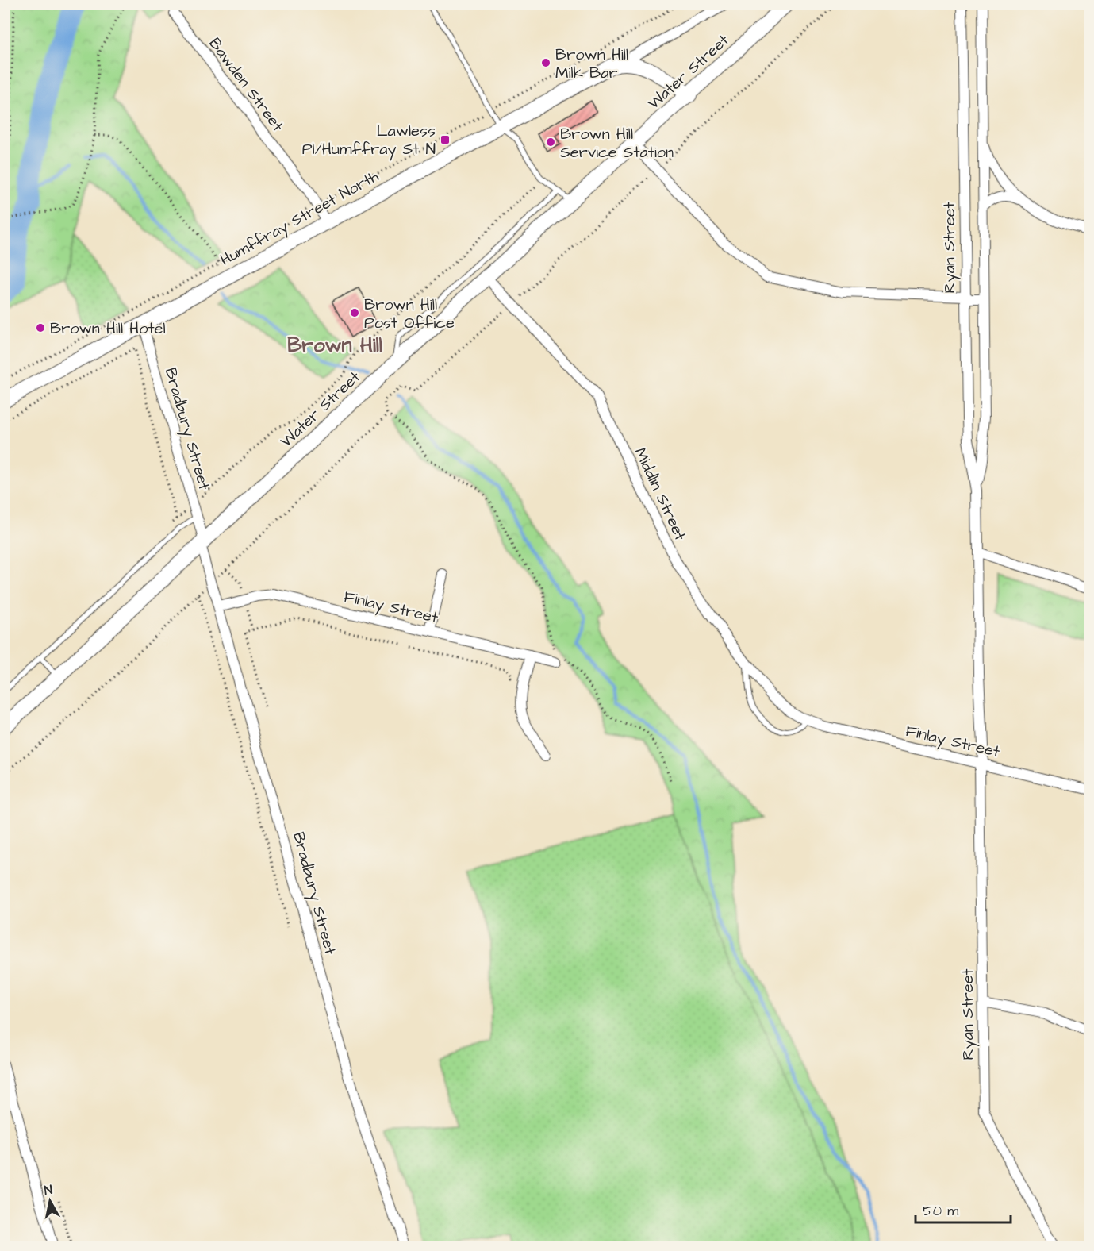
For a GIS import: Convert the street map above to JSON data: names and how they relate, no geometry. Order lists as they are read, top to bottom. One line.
{"streets":{"main road":["Water Street","Humffray Street North"],"street":["Bawden Street","Ryan Street","Bradbury Street","Middlin Street","Finlay Street"]},"crossings":[["Water Street","Humffray Street North"],["Water Street","Bradbury Street"],["Water Street","Middlin Street"],["Bawden Street","Humffray Street North"],["Humffray Street North","Bradbury Street"],["Ryan Street","Finlay Street"],["Bradbury Street","Finlay Street"],["Middlin Street","Finlay Street"]],"districts":["Brown Hill"],"places":{"other":["Brown Hill Milk Bar","Brown Hill Service Station","Brown Hill Post Office","Brown Hill Hotel"],"transit":["Lawless Pl/Humffray St N"]},"scale_bar":"50 m","north":"top"}
